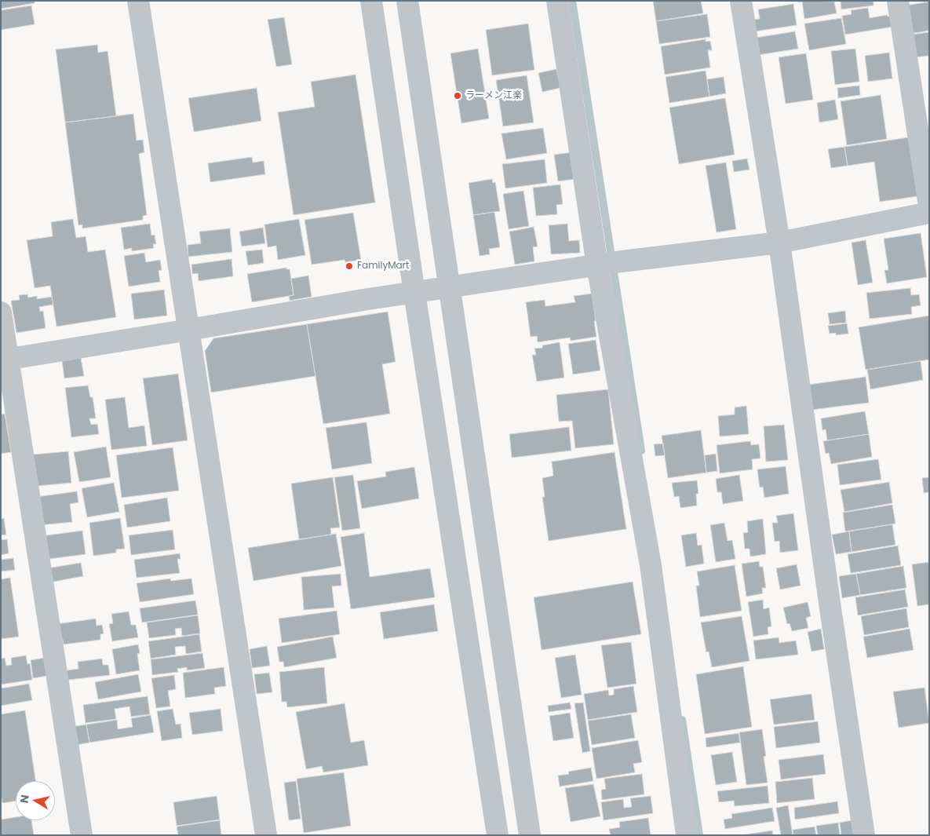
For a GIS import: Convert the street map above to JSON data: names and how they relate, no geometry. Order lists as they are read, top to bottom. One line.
{"places":["ラーメン江楽","FamilyMart"],"north":"left"}
